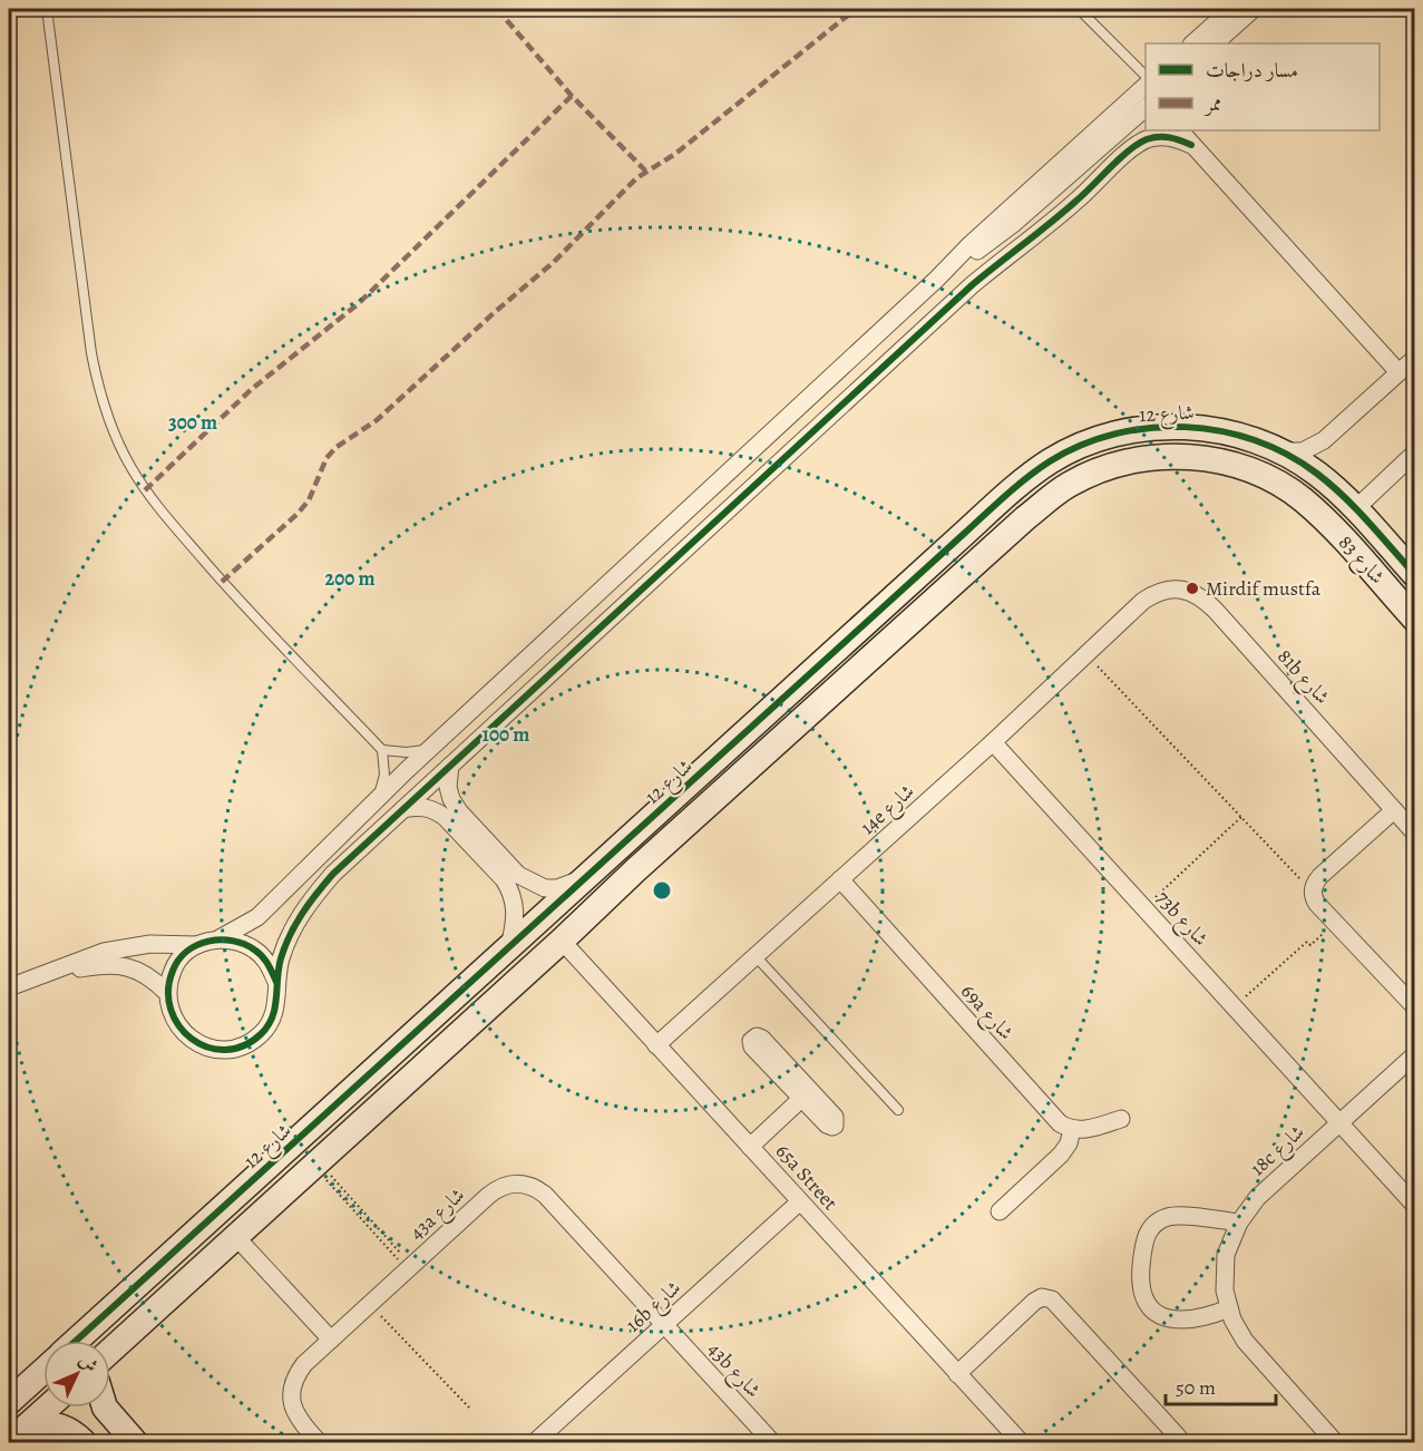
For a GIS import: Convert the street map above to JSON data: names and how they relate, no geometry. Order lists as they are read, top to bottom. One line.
{"streets":{"street":["شارع 12","شارع 83","81b شارع","14e شارع","73b شارع","69a شارع","18c شارع","65a Street","43a شارع","16b شارع","43b شارع"]},"crossings":[["شارع 12","شارع 83"],["81b شارع","14e شارع"],["14e شارع","73b شارع"],["14e شارع","69a شارع"],["14e شارع","65a Street"],["73b شارع","18c شارع"],["65a Street","16b شارع"],["43a شارع","16b شارع"],["43a شارع","43b شارع"],["16b شارع","43b شارع"]],"places":["Mirdif mustfa"],"legend":["مسار دراجات","ممر"],"scale_bar":"50 m","north":"top right","rings":["300 m","200 m","100 m"]}
